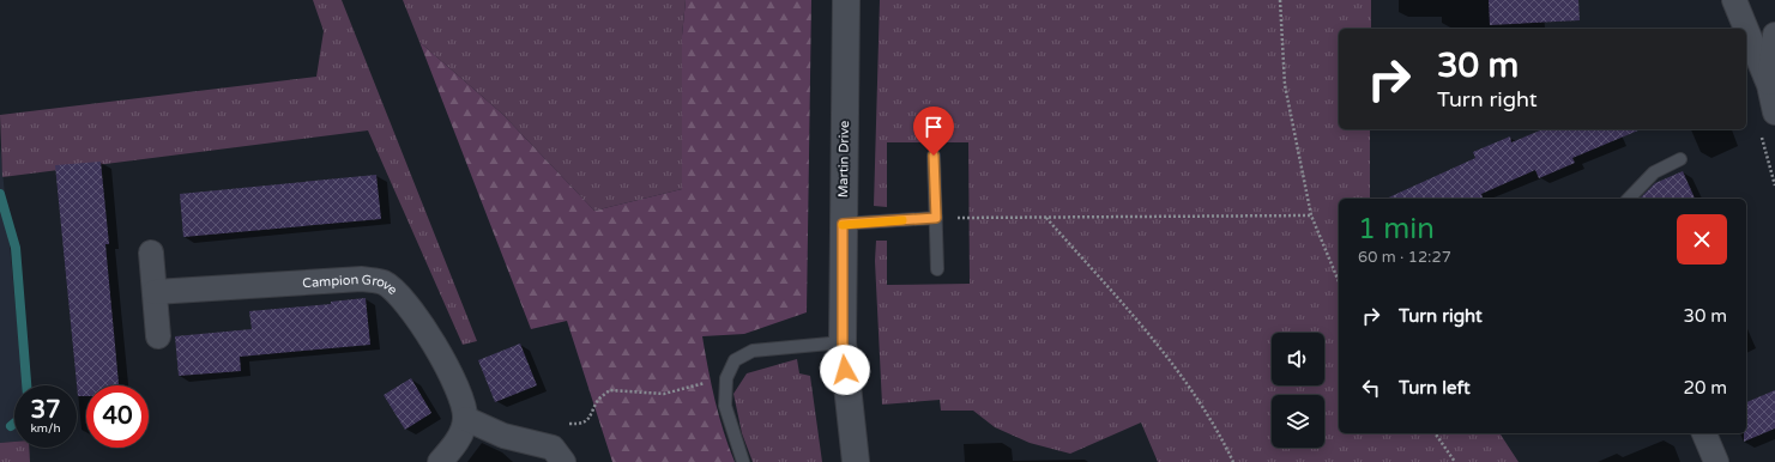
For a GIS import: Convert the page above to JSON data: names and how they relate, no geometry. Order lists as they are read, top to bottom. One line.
{"streets":{"street":["Martin Drive","Campion Grove"]},"page":{"turn":["30 m","Turn right"],"heading":["1 min","60 m · 12:27"],"list":[{"name":"Turn right","value":"30 m"},{"name":"Turn left","value":"20 m"}],"speed":"37 km/h","limit":"40"}}
